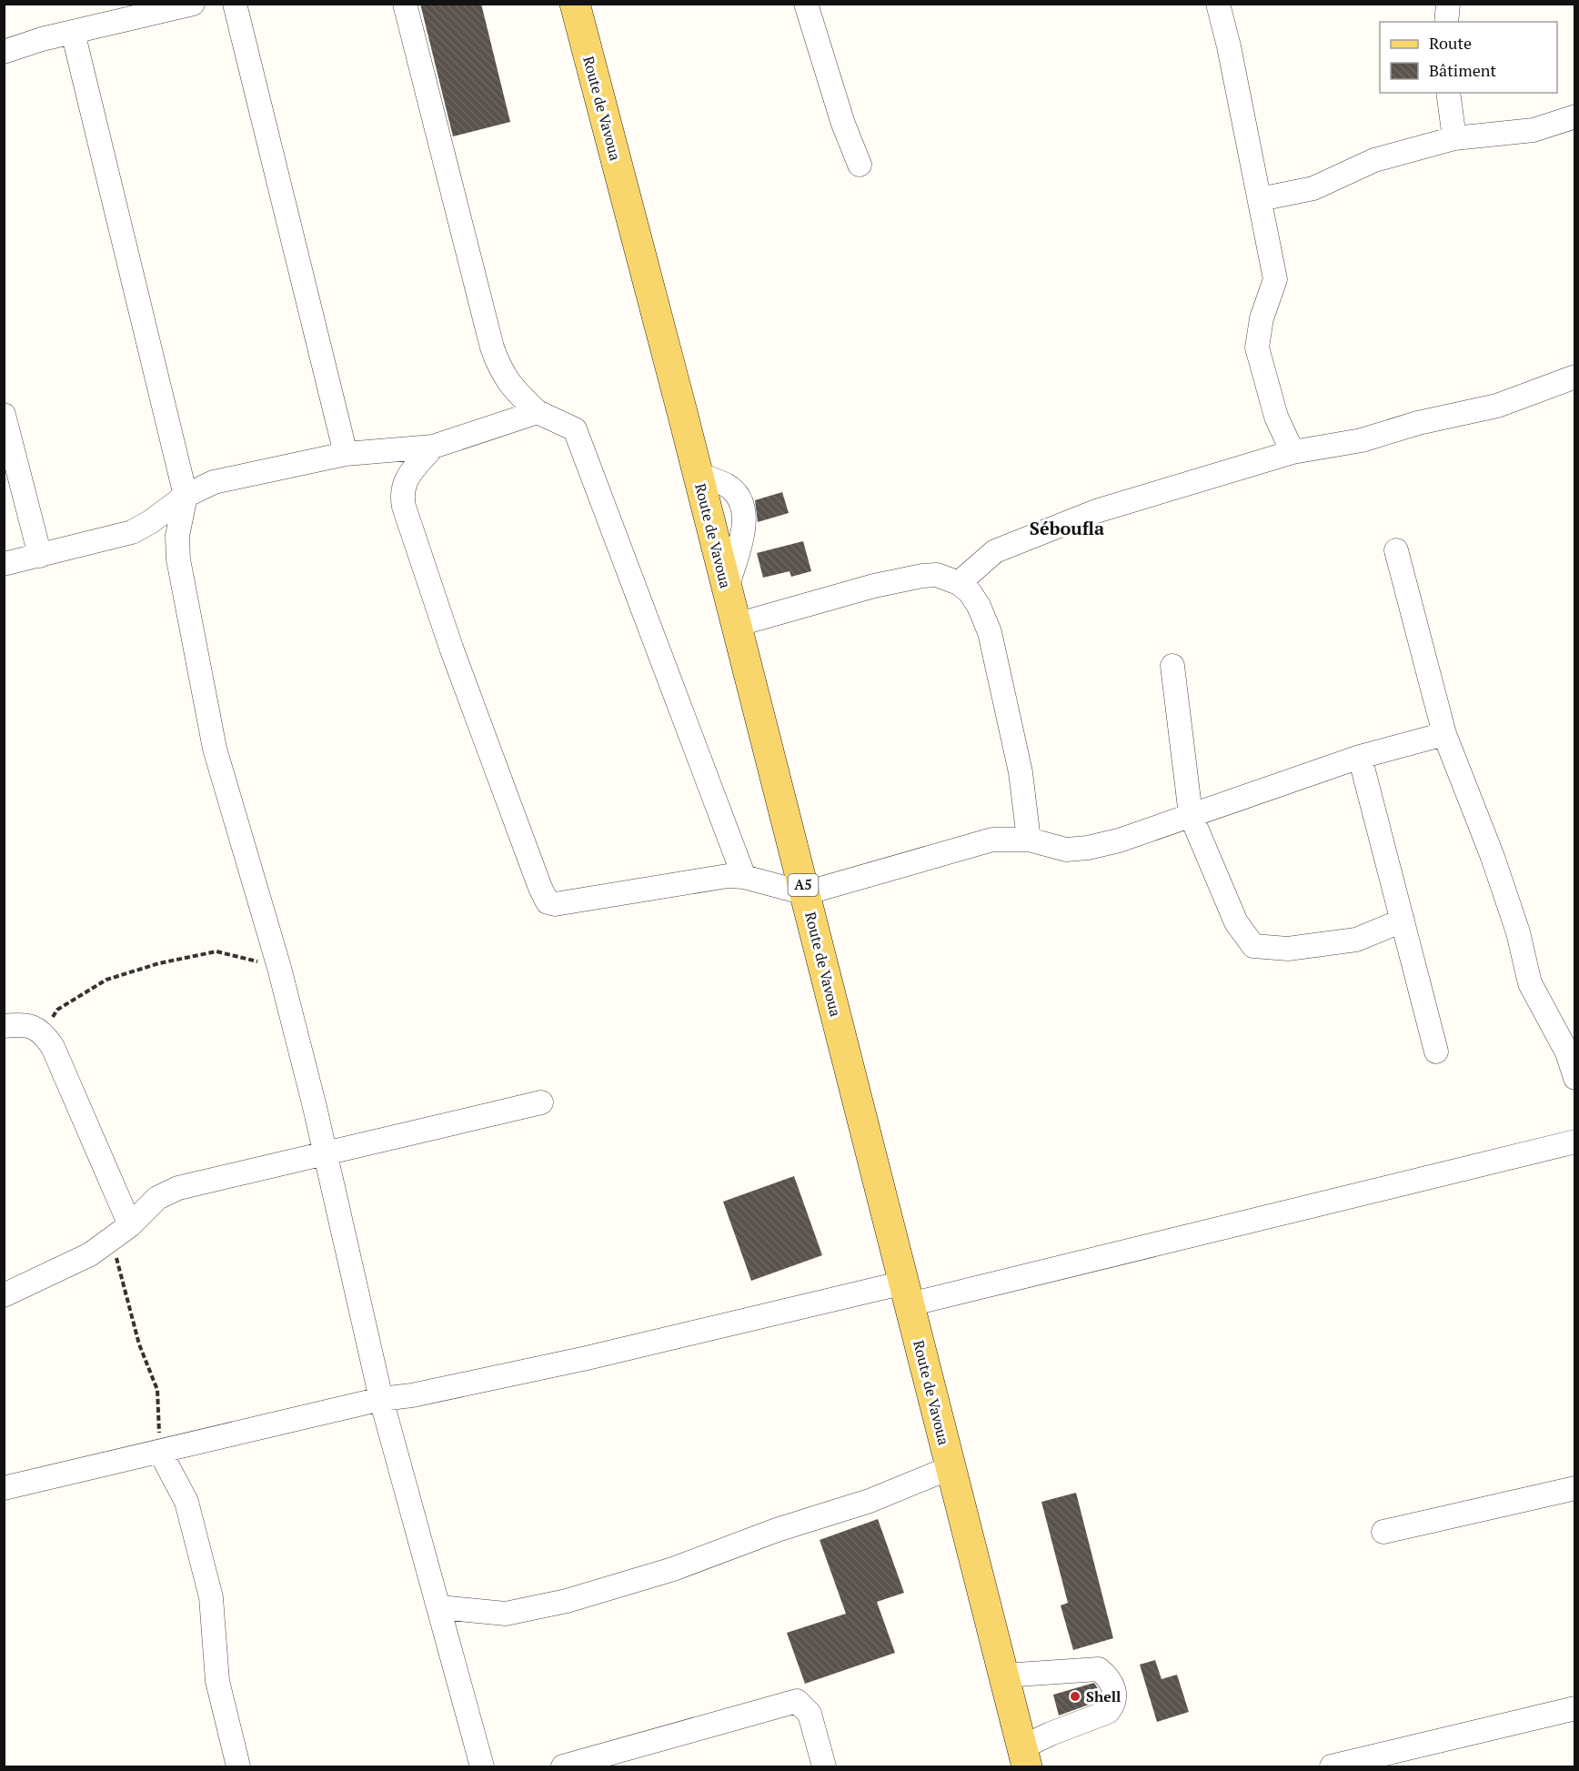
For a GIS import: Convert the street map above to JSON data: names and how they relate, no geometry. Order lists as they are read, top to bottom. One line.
{"streets":{"main road":["Route de Vavoua","A5"]},"districts":["Séboufla"],"places":["Shell"],"legend":["Route","Bâtiment"]}
